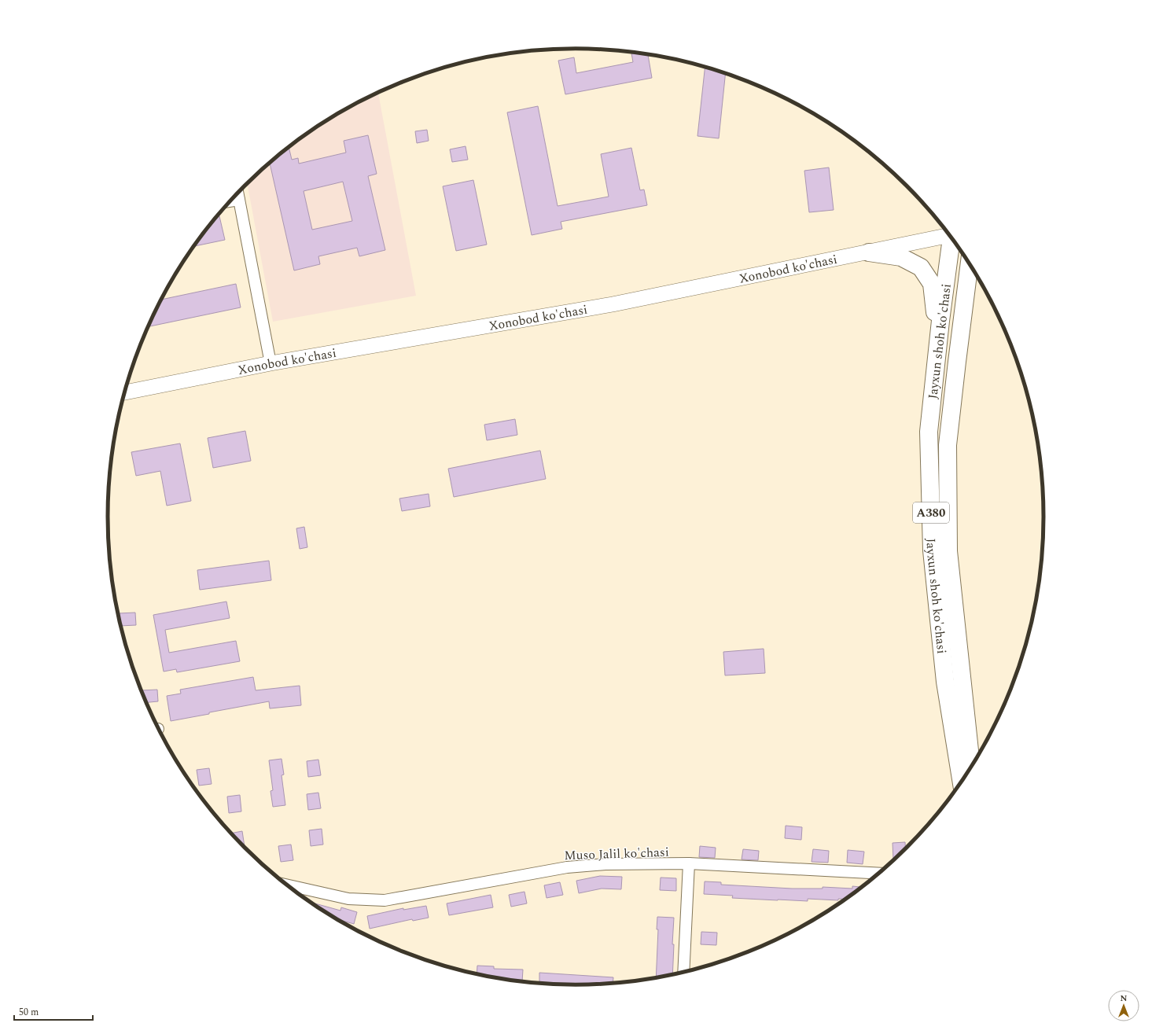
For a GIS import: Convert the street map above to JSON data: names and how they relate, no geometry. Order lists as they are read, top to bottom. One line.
{"streets":{"highway":["Jayxun shoh ko'chasi","A380"],"main road":["Xonobod ko'chasi"],"street":["Muso Jalil ko'chasi"]},"scale_bar":"50 m","north":"top"}
